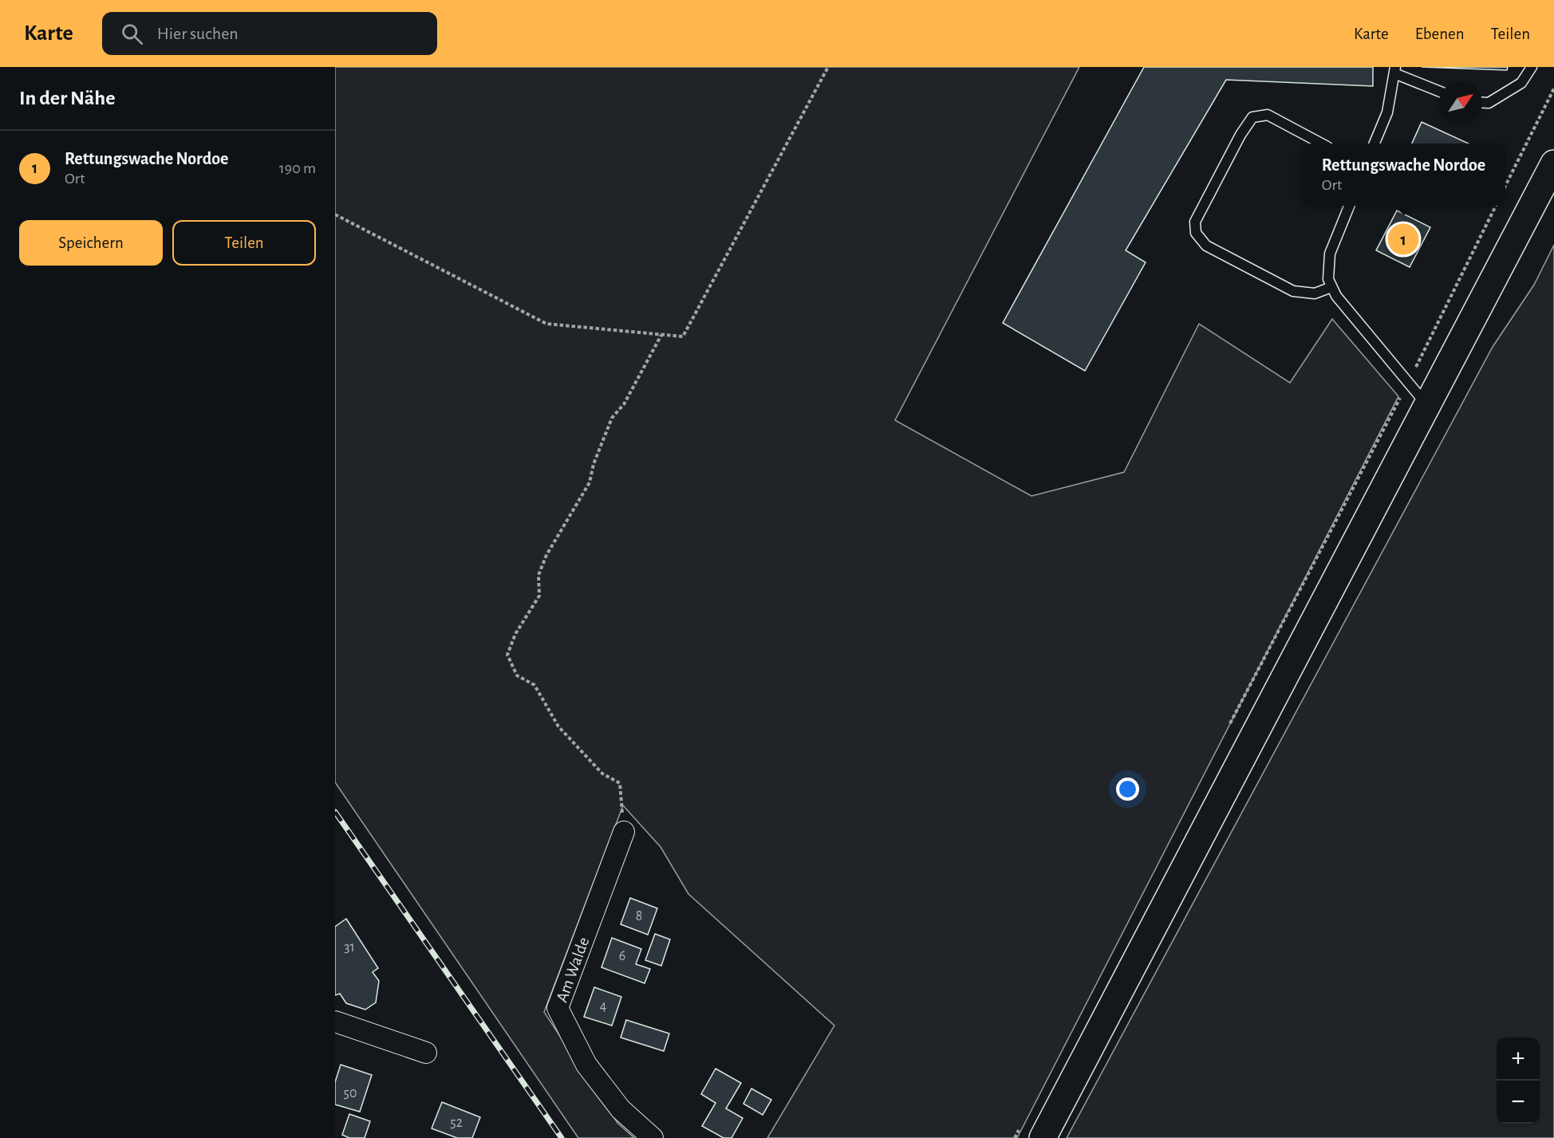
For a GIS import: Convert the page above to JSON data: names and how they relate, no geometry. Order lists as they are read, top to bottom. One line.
{"streets":{"street":["Am Walde"]},"house_numbers":["8","31","6","4","50","52"],"north":"top right","page":{"header":"Karte","search":"Hier suchen","nav":["Karte","Ebenen","Teilen"],"heading":"In der Nähe","list":[{"mark":"1","name":"Rettungswache Nordoe","note":"Ort","value":"190 m"}],"popup":["Rettungswache Nordoe","Ort"],"buttons":["Speichern","Teilen"],"pins":"1","map_buttons":["+","−"]}}
